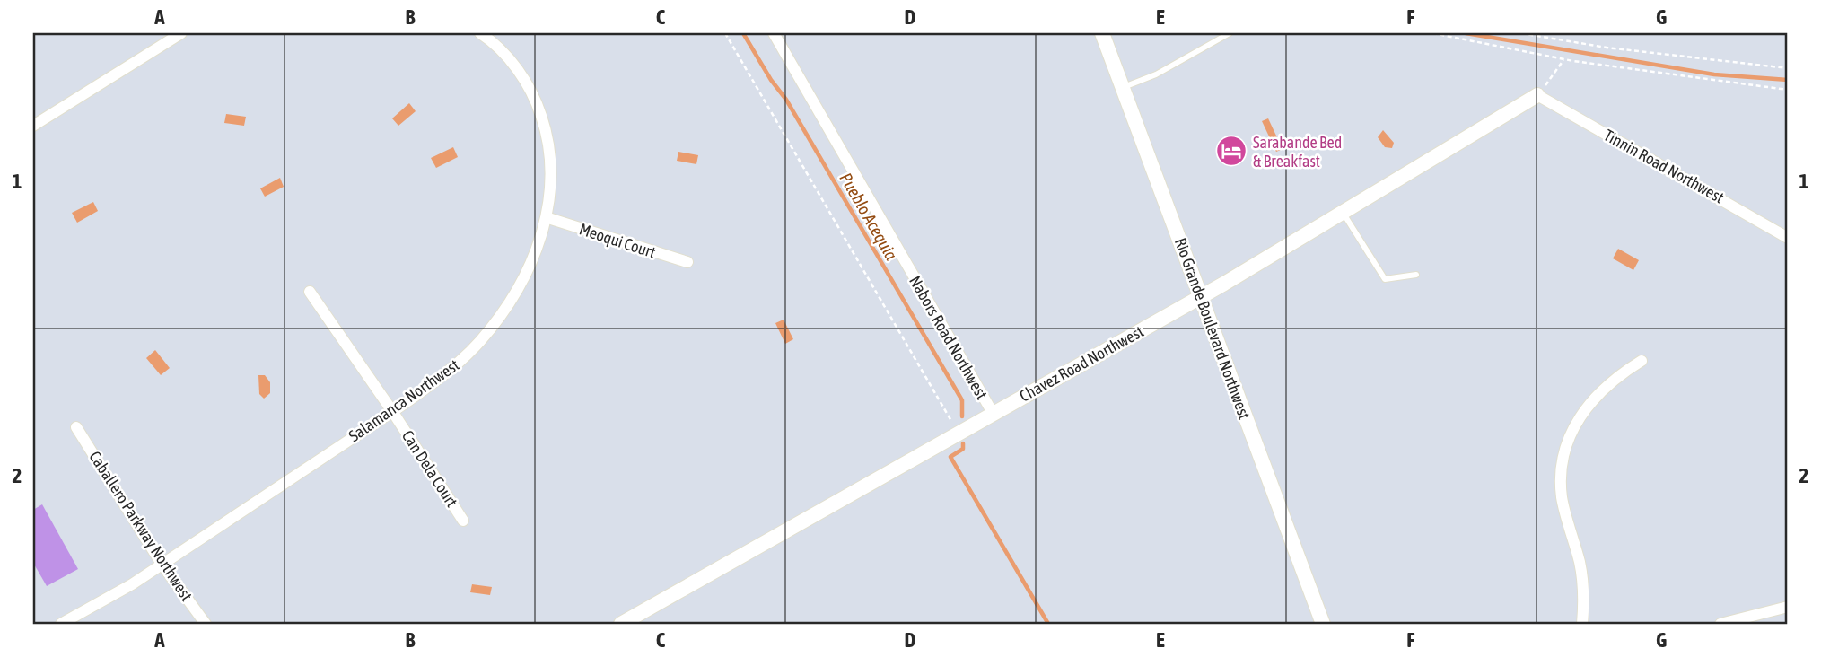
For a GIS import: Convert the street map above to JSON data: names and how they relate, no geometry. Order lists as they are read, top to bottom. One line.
{"streets":{"street":["Tinnin Road Northwest","Meoqui Court","Rio Grande Boulevard Northwest","Nabors Road Northwest","Chavez Road Northwest","Salamanca Northwest","Can Dela Court","Caballero Parkway Northwest"]},"crossings":[["Tinnin Road Northwest","Chavez Road Northwest"],["Meoqui Court","Salamanca Northwest"],["Rio Grande Boulevard Northwest","Chavez Road Northwest"],["Nabors Road Northwest","Chavez Road Northwest"],["Salamanca Northwest","Can Dela Court"],["Salamanca Northwest","Caballero Parkway Northwest"]],"water":["Pueblo Acequia"],"places":{"hotel":["Sarabande Bed & Breakfast"]},"grid":{"columns":["A","B","C","D","E","F","G"],"rows":["1","2"]}}
